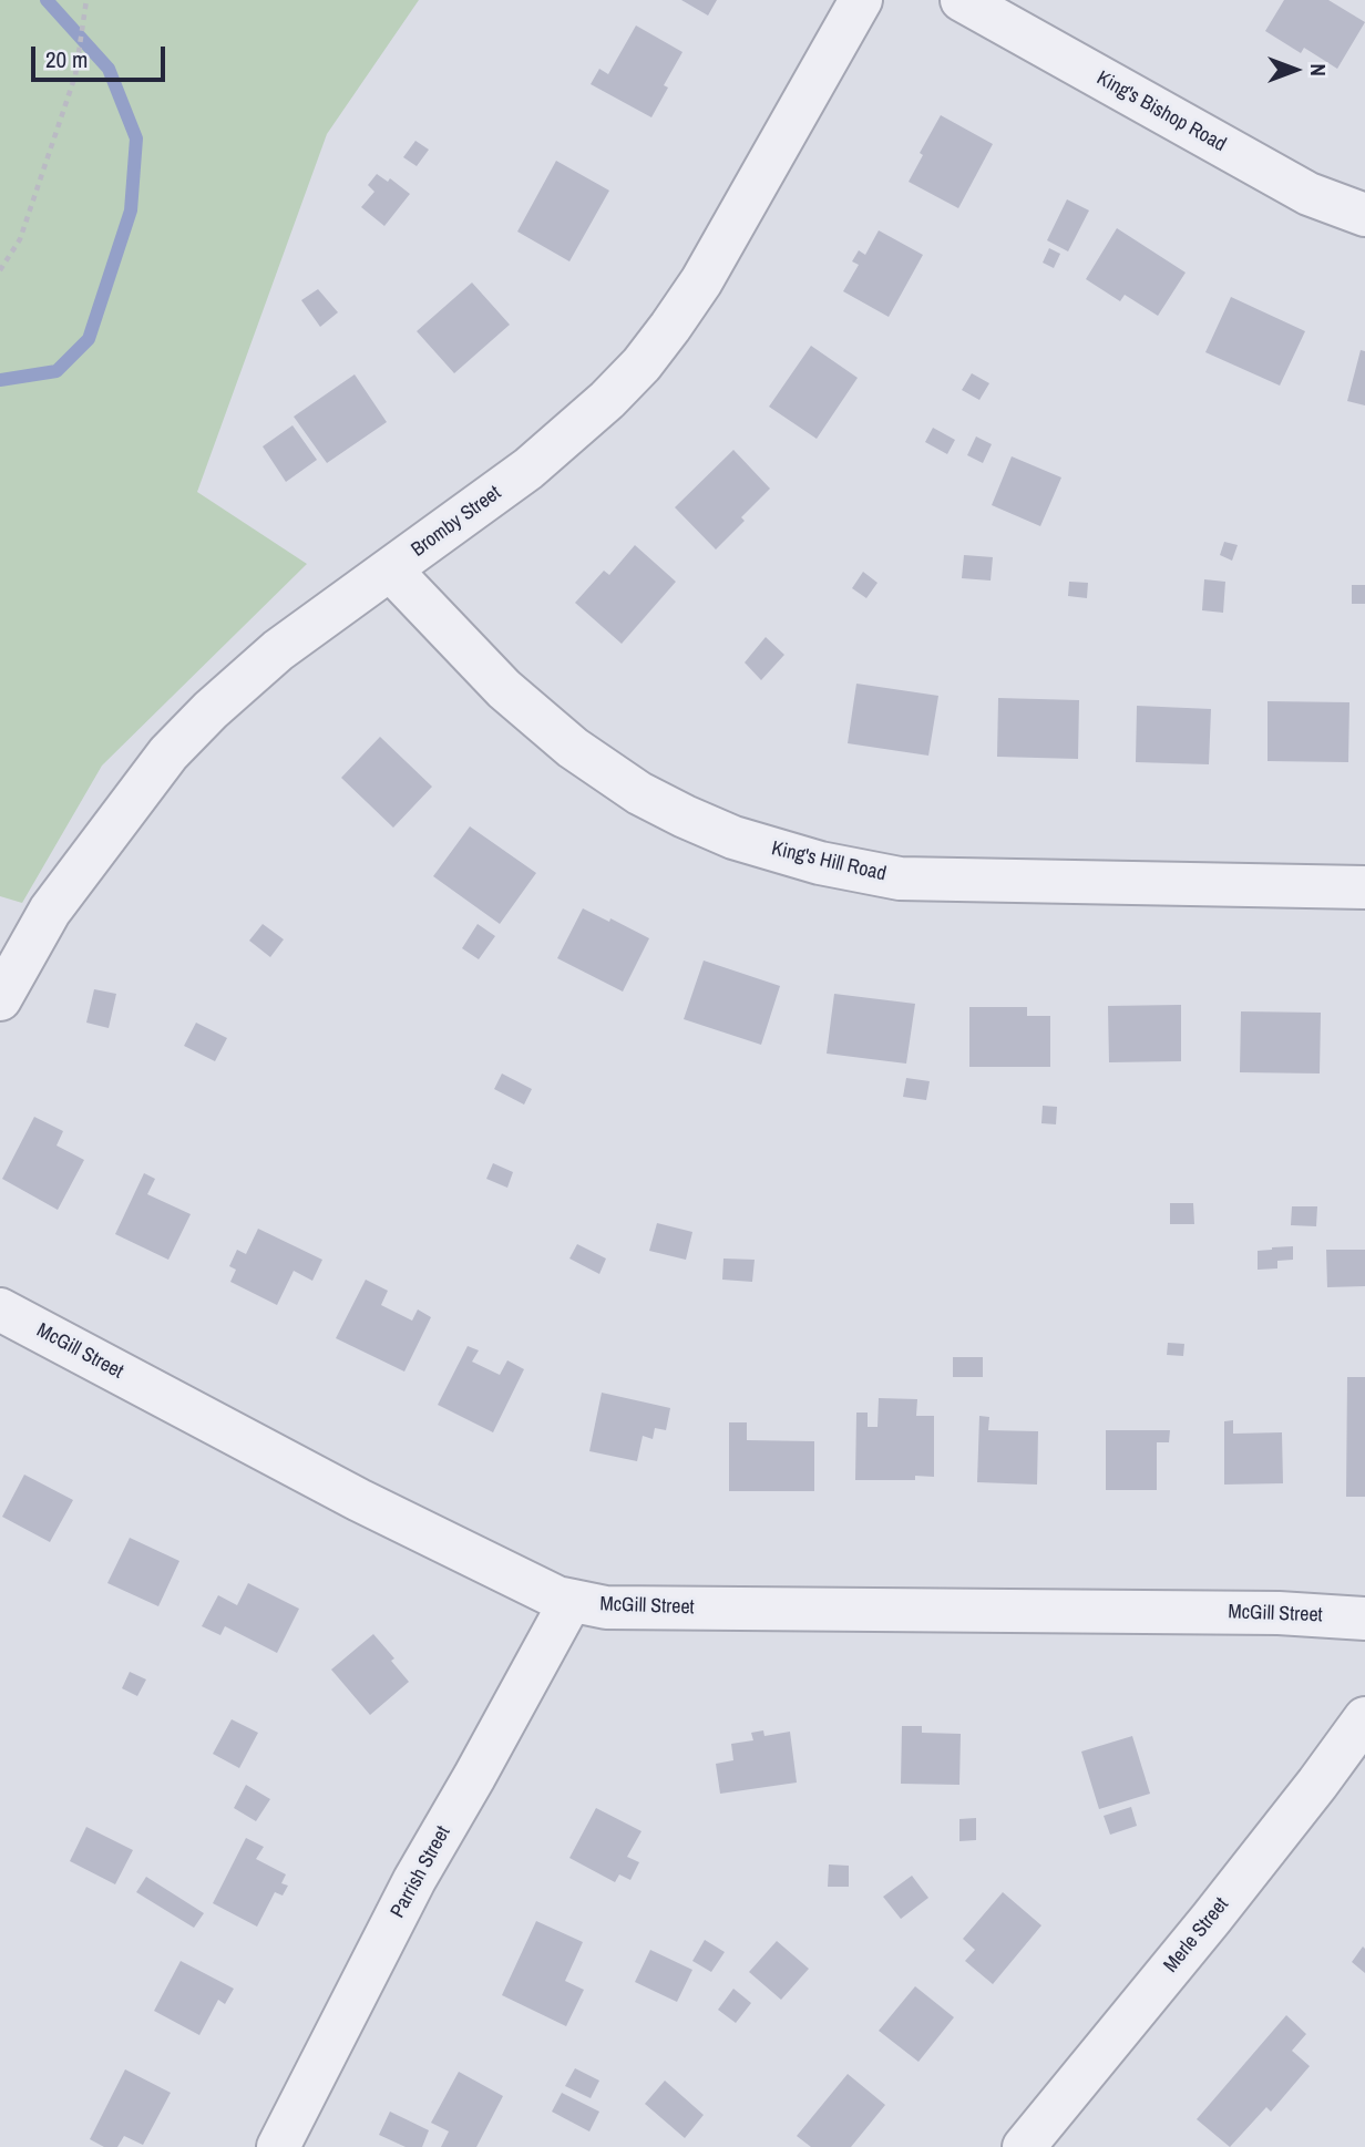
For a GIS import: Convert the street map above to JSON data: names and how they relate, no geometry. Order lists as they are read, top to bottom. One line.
{"streets":{"street":["King's Bishop Road","Bromby Street","King's Hill Road","McGill Street","Parrish Street","Merle Street"]},"crossings":[["Bromby Street","King's Hill Road"],["McGill Street","Parrish Street"]],"scale_bar":"20 m","north":"right"}
